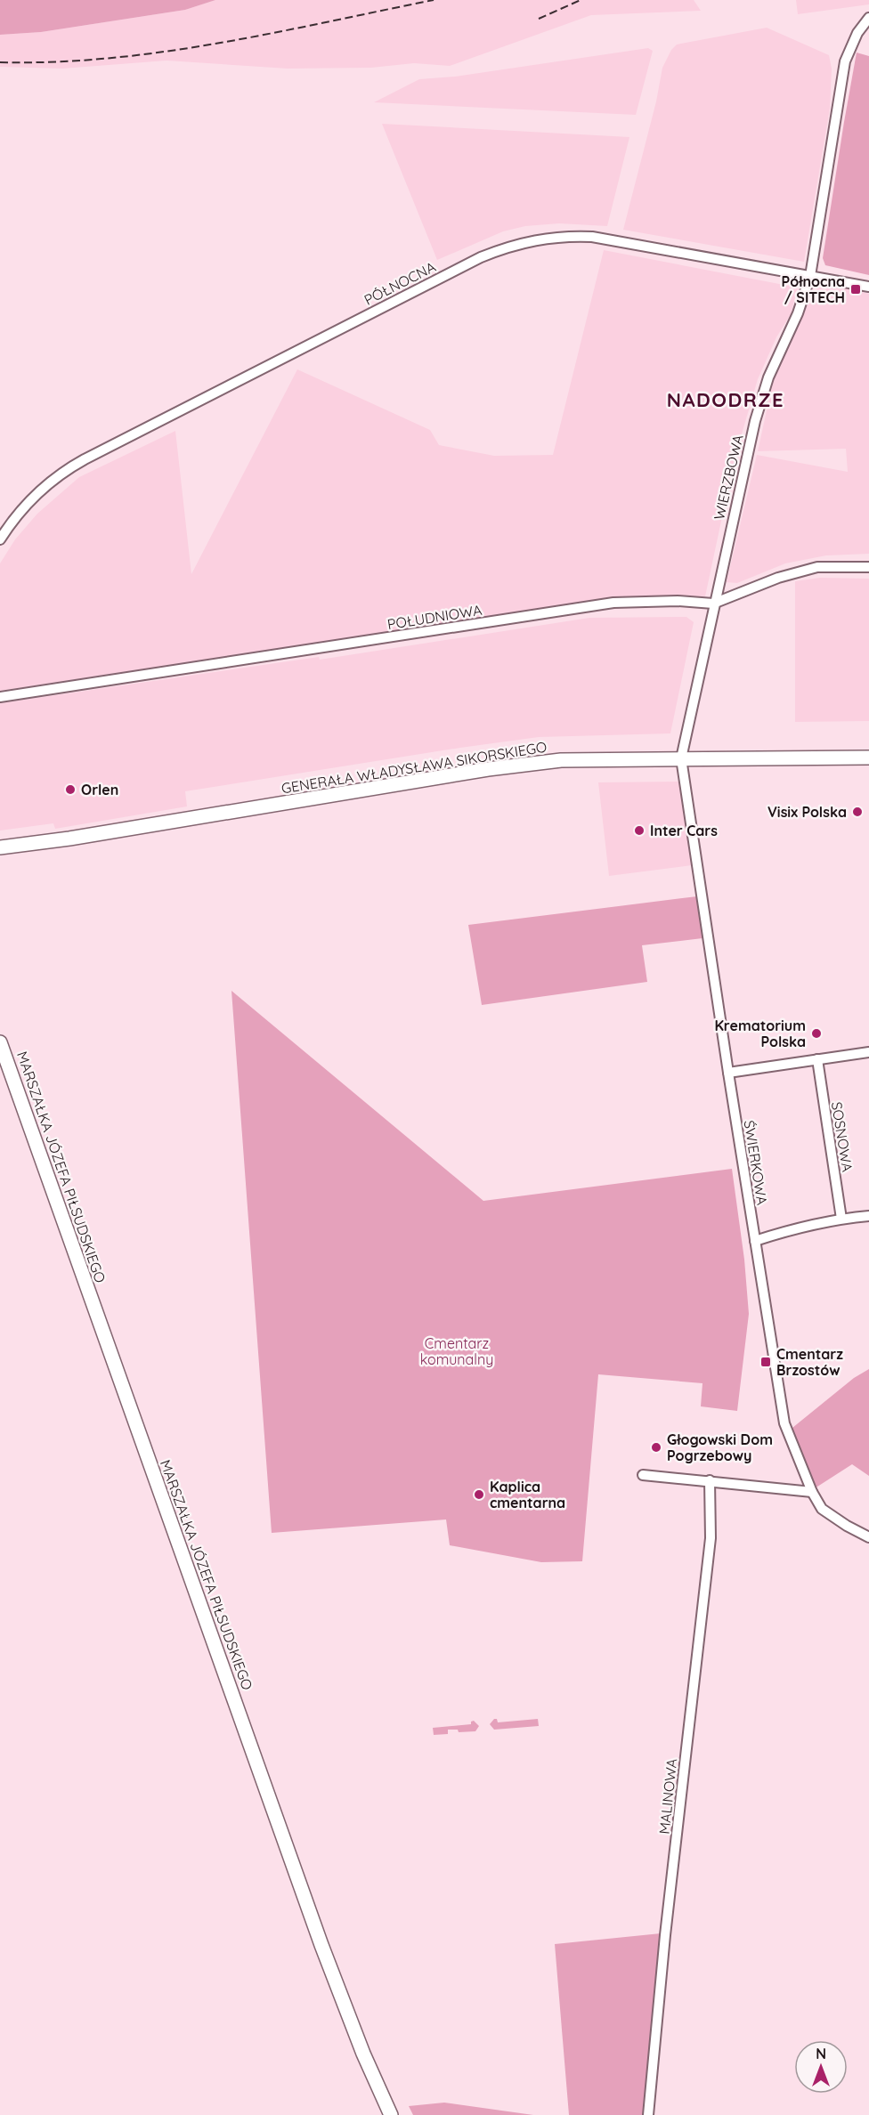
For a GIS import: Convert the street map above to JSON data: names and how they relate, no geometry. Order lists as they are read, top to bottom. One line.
{"streets":{"main road":["GENERAŁA WŁADYSŁAWA SIKORSKIEGO","MARSZAŁKA JÓZEFA PIŁSUDSKIEGO"],"street":["PÓŁNOCNA","WIERZBOWA","POŁUDNIOWA","SOSNOWA","ŚWIERKOWA","MALINOWA"]},"crossings":[["PÓŁNOCNA","WIERZBOWA"],["WIERZBOWA","POŁUDNIOWA"],["WIERZBOWA","GENERAŁA WŁADYSŁAWA SIKORSKIEGO"],["WIERZBOWA","ŚWIERKOWA"],["GENERAŁA WŁADYSŁAWA SIKORSKIEGO","ŚWIERKOWA"]],"districts":["NADODRZE"],"parks":["Cmentarz komunalny"],"places":{"transit":["Północna / SITECH","Cmentarz Brzostów"],"other":["Orlen","Visix Polska","Inter Cars","Krematorium Polska","Głogowski Dom Pogrzebowy","Kaplica cmentarna"]},"north":"top"}
